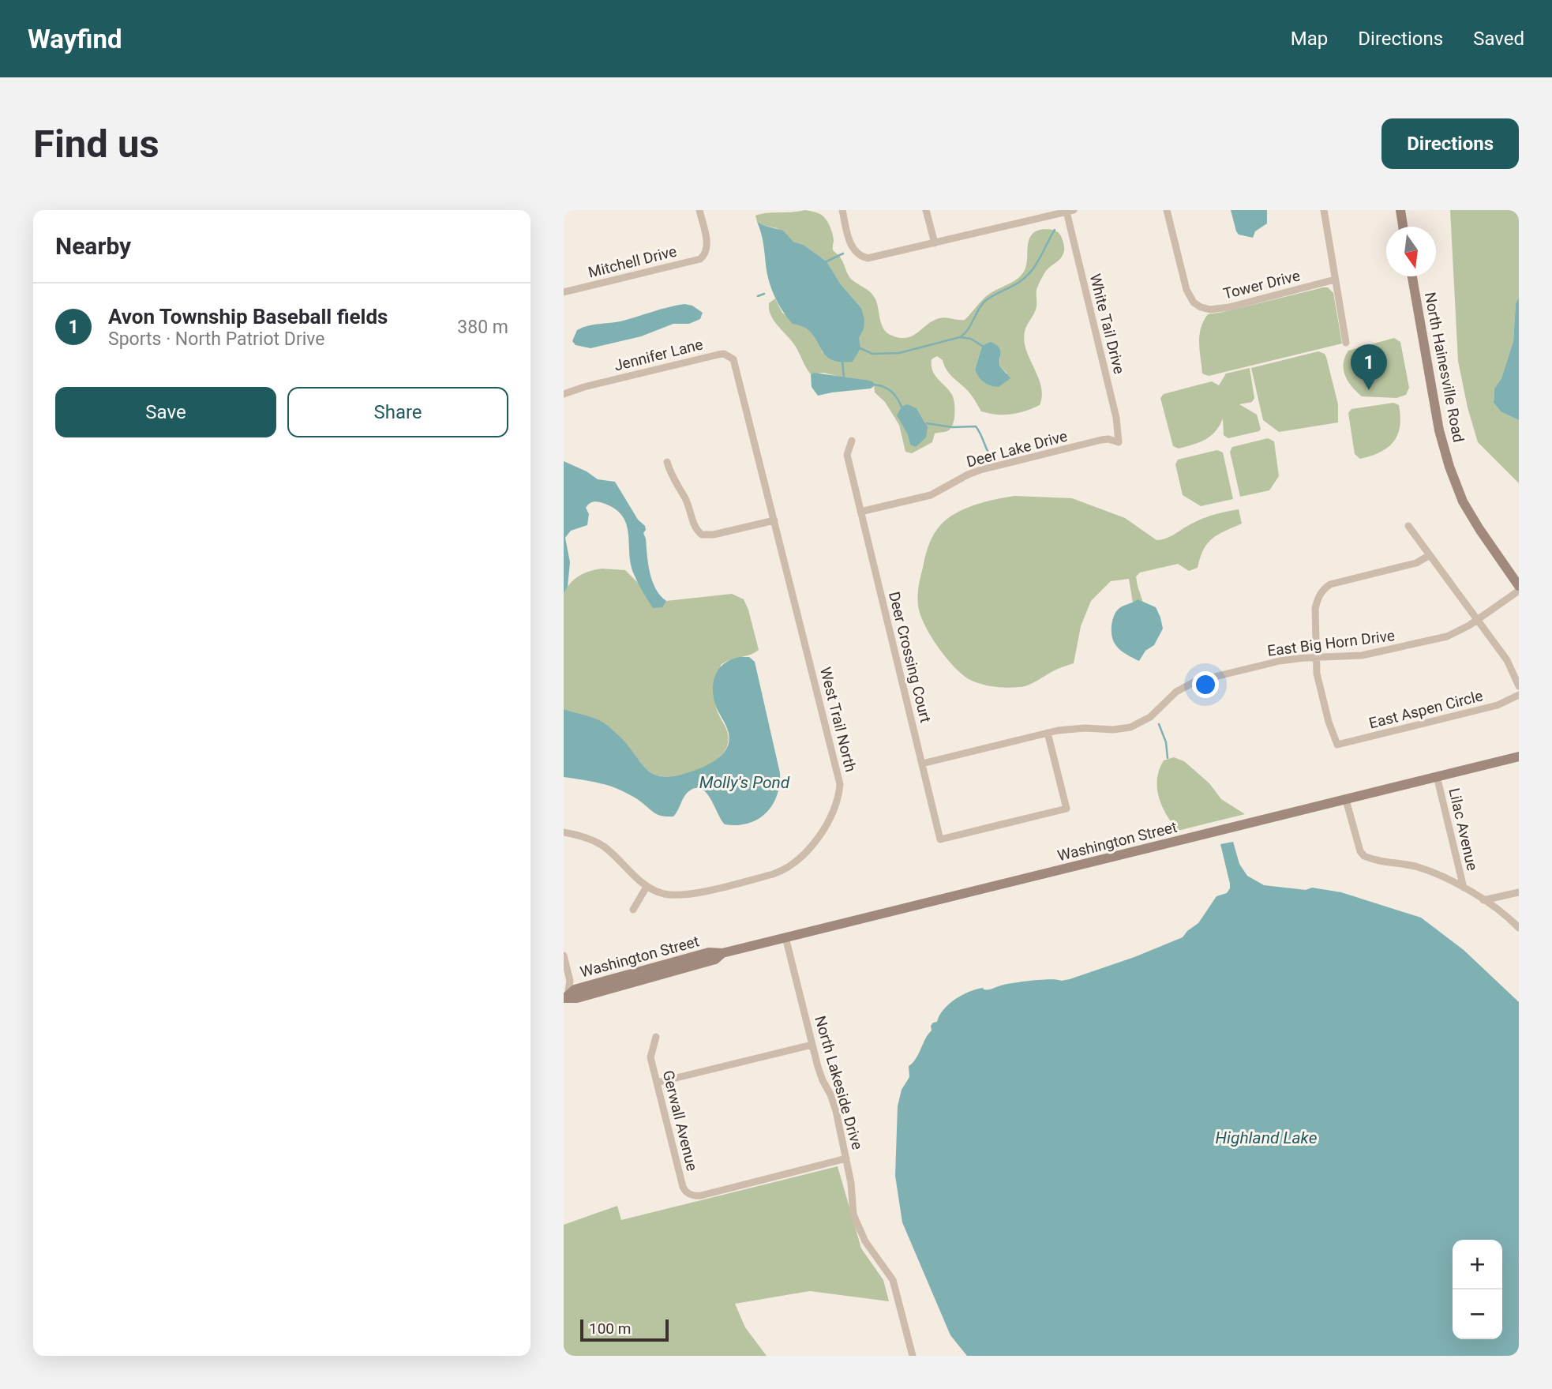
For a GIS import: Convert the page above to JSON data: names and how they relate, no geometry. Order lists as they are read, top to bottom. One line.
{"streets":{"main road":["North Hainesville Road","Washington Street"],"street":["Mitchell Drive","Tower Drive","White Tail Drive","Jennifer Lane","Deer Lake Drive","East Big Horn Drive","Deer Crossing Court","East Aspen Circle","West Trail North","Lilac Avenue","North Lakeside Drive","Gerwall Avenue"]},"crossings":[["White Tail Drive","Deer Lake Drive"],["Jennifer Lane","West Trail North"],["Deer Lake Drive","Deer Crossing Court"],["East Big Horn Drive","Deer Crossing Court"],["East Big Horn Drive","East Aspen Circle"],["Lilac Avenue","Washington Street"],["Washington Street","North Lakeside Drive"],["North Lakeside Drive","Gerwall Avenue"]],"water":["Molly's Pond","Highland Lake"],"scale_bar":"100 m","north":"bottom","page":{"header":"Wayfind","nav":["Map","Directions","Saved"],"buttons":["Directions",["Save","Share"]],"title":"Find us","heading":"Nearby","list":[{"mark":"1","name":"Avon Township Baseball fields","note":"Sports · North Patriot Drive","value":"380 m"}],"pins":"1","map_buttons":["+","−"],"scale":"100 m"}}
